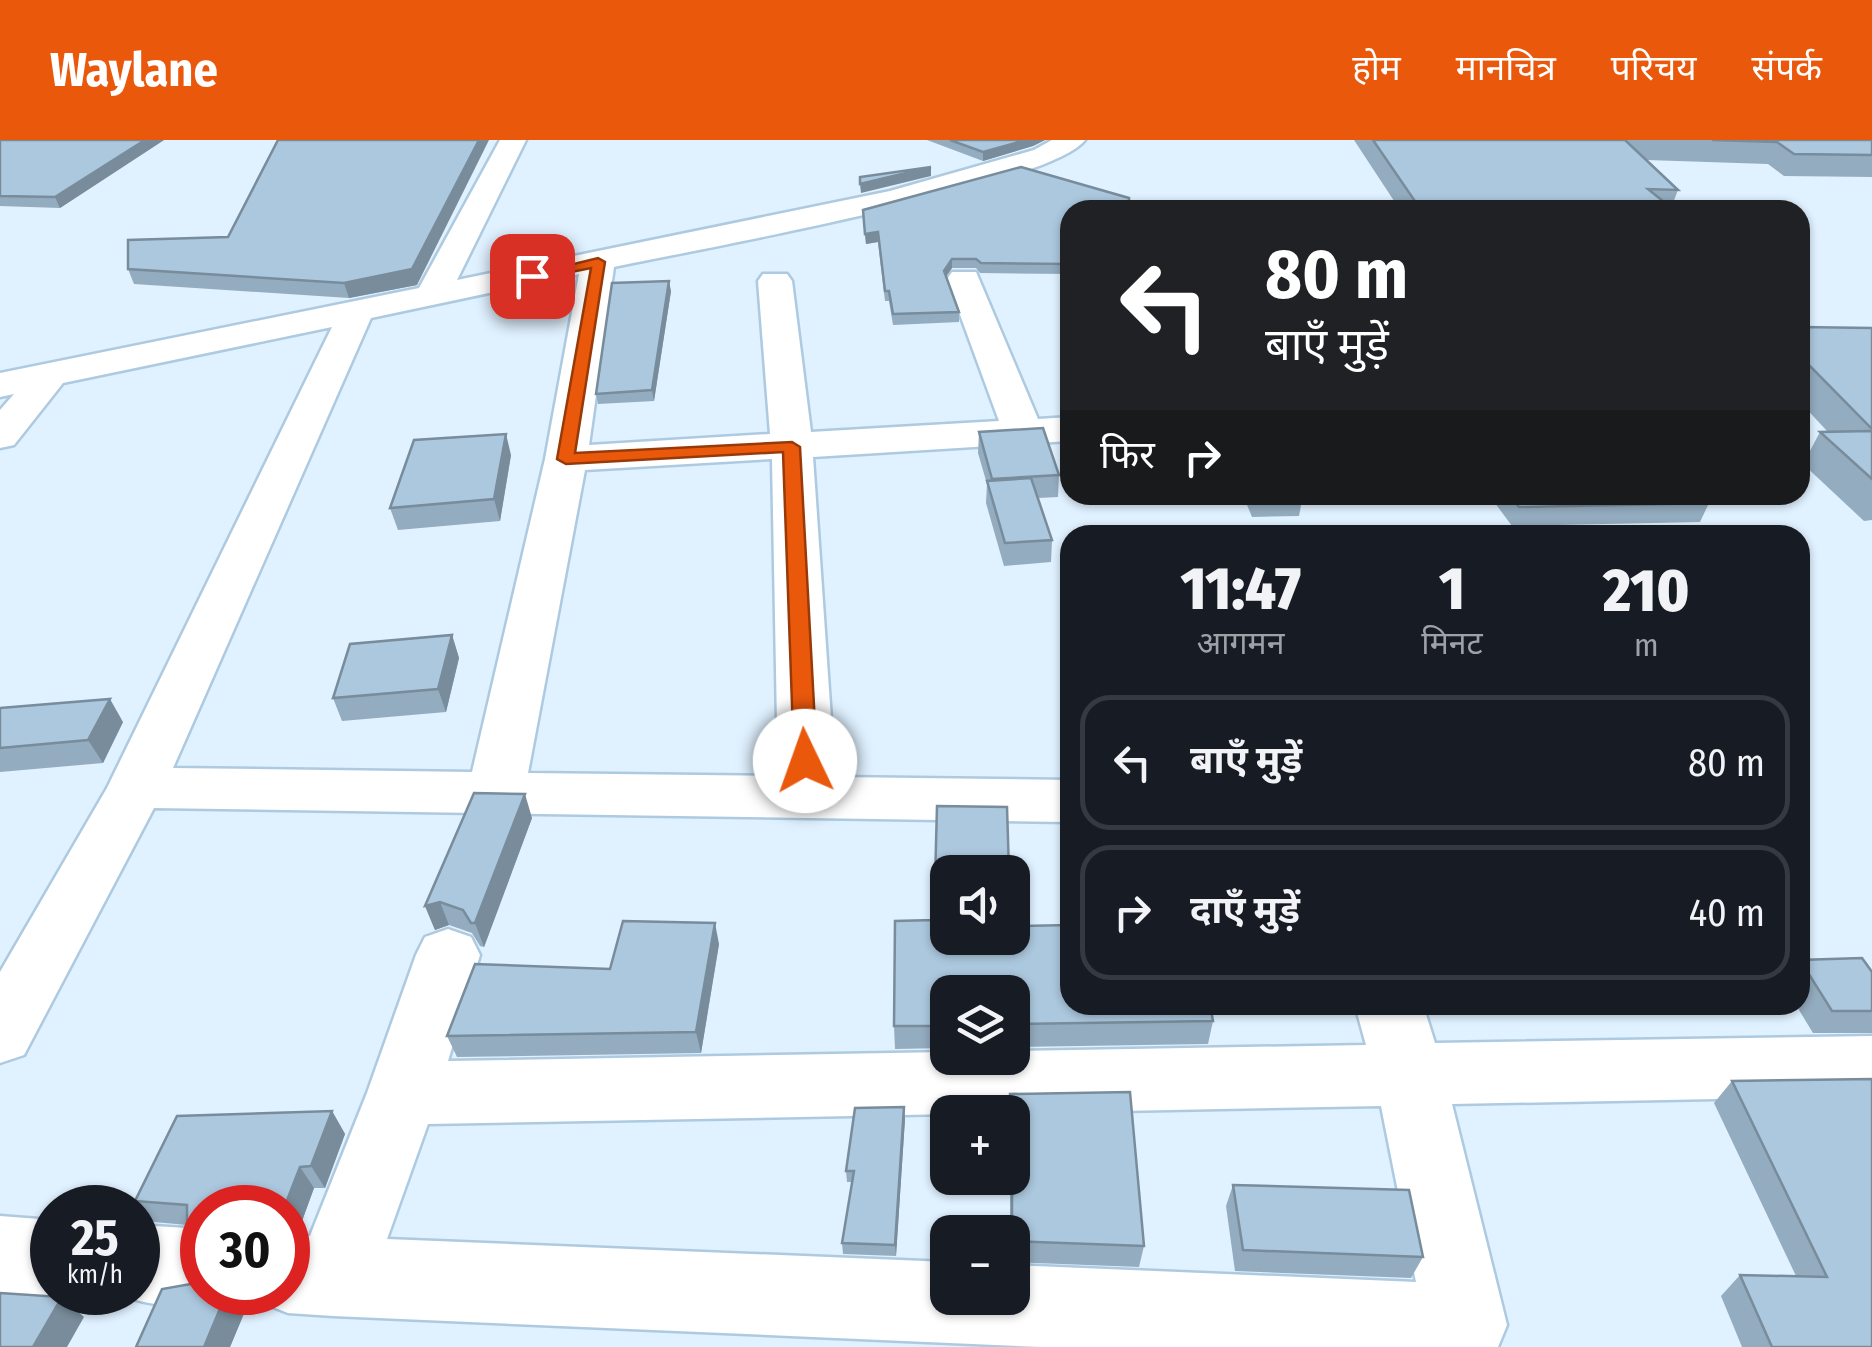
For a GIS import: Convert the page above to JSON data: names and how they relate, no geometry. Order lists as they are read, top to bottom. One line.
{"page":{"header":"Waylane","nav":["होम","मानचित्र","परिचय","संपर्क"],"turn":["80 m","बाएँ मुड़ें"],"then":"फिर","eta":["11:47","आगमन","1","मिनट","210","m"],"list":[{"name":"बाएँ मुड़ें","value":"80 m"},{"name":"दाएँ मुड़ें","value":"40 m"}],"map_buttons":["+","−"],"speed":"25 km/h","limit":"30"}}
